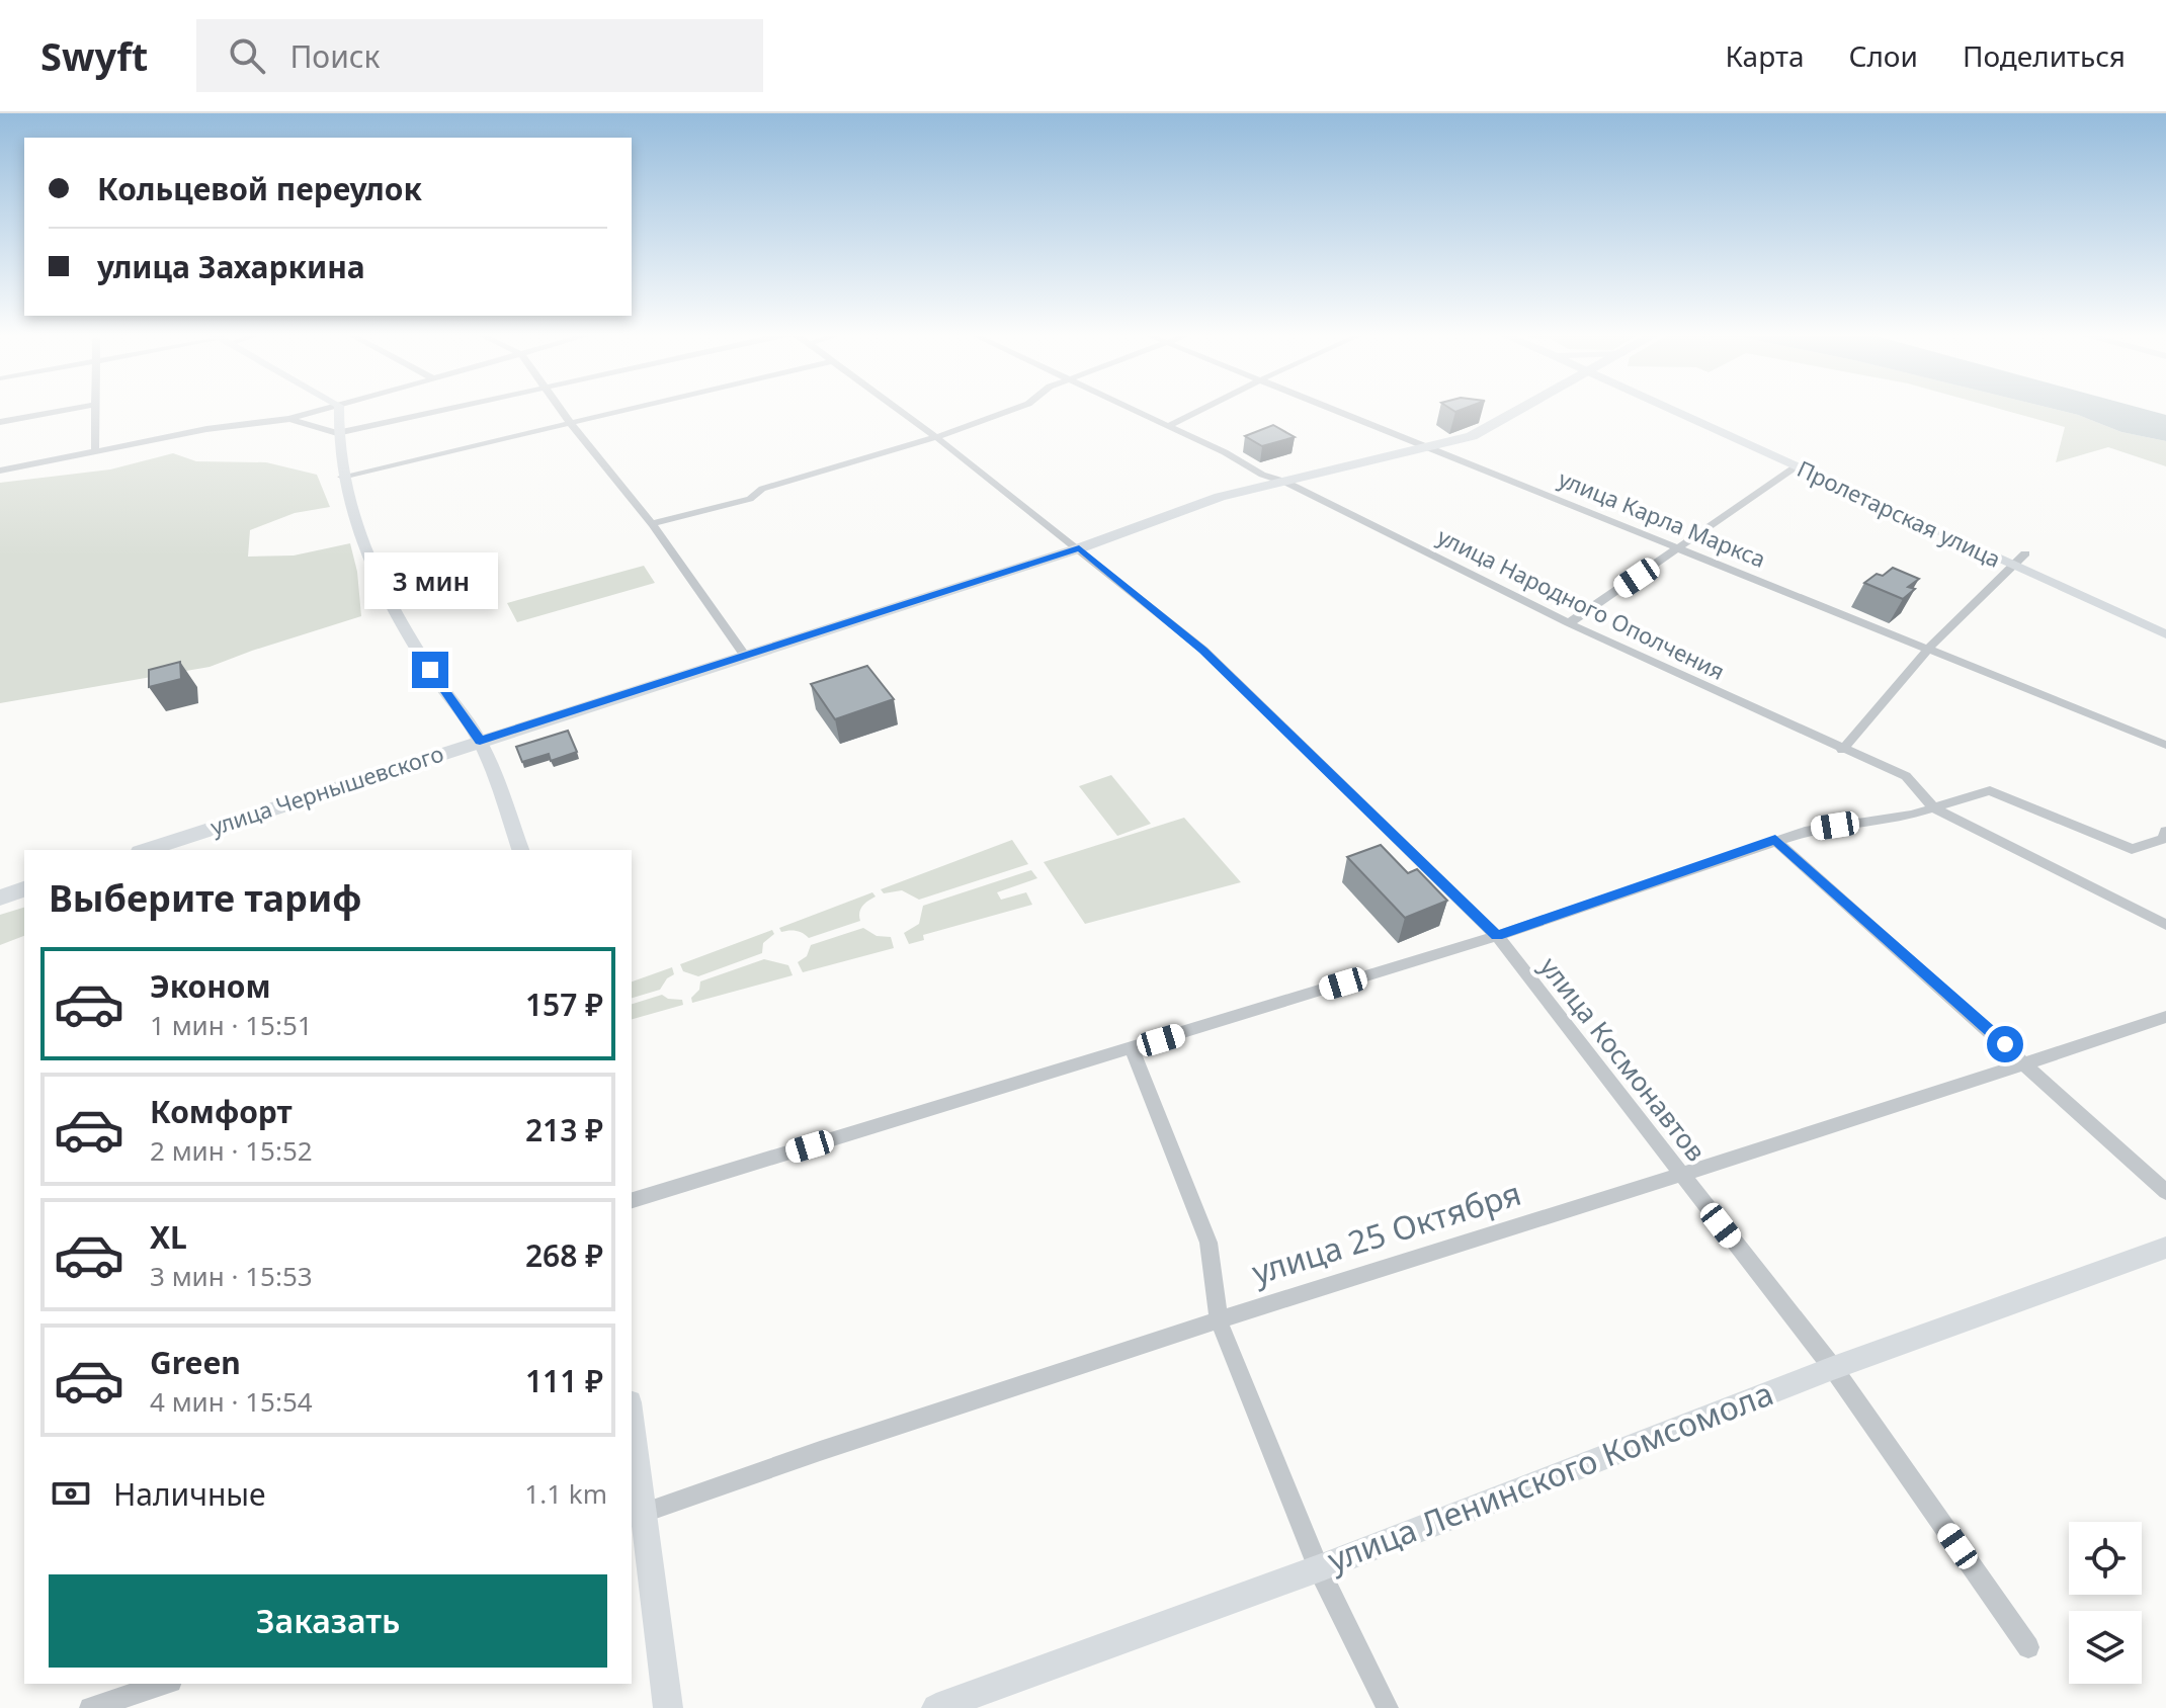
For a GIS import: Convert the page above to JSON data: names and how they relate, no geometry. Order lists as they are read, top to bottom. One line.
{"streets":{"main road":["улица Чернышевского"],"street":["Пролетарская улица","улица Карла Маркса","улица Народного Ополчения","улица Космонавтов","улица 25 Октября","улица Ленинского Комсомола"]},"crossings":[["улица Карла Маркса","улица Чернышевского"],["улица Народного Ополчения","улица Чернышевского"],["улица Чернышевского","улица Космонавтов"],["улица Космонавтов","улица 25 Октября"],["улица Космонавтов","улица Ленинского Комсомола"]],"page":{"header":"Swyft","search":"Поиск","nav":["Карта","Слои","Поделиться"],"banner":["Кольцевой переулок","улица Захаркина"],"bubble":"3 мин","heading":"Выберите тариф","list":[{"name":"Эконом","note":"1 мин · 15:51","value":"157 ₽"},{"name":"Комфорт","note":"2 мин · 15:52","value":"213 ₽"},{"name":"XL","note":"3 мин · 15:53","value":"268 ₽"},{"name":"Green","note":"4 мин · 15:54","value":"111 ₽"}],"pay":["Наличные","1.1 km"],"buttons":"Заказать"}}
